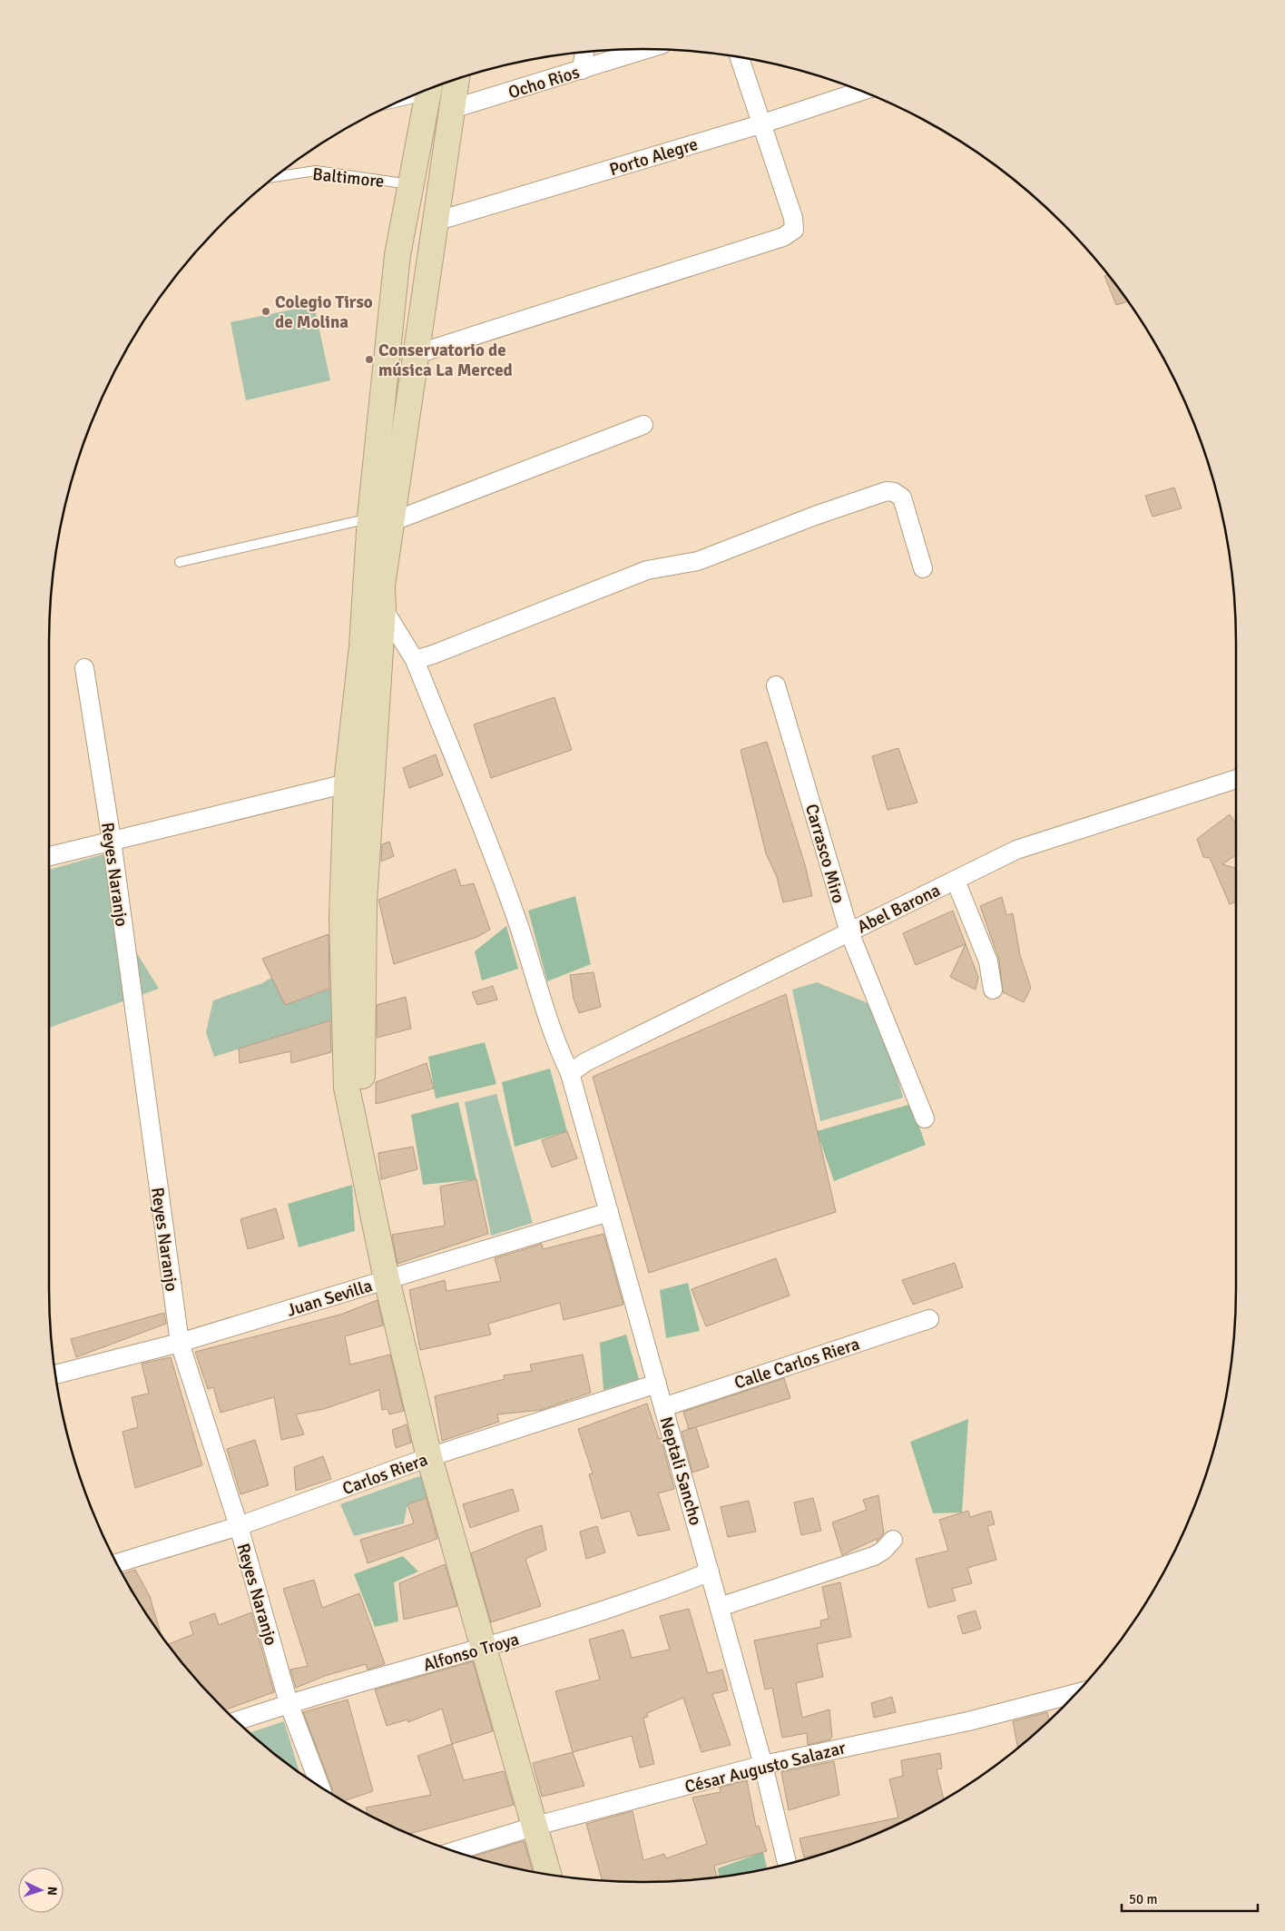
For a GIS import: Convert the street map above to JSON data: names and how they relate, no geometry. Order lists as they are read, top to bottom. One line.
{"streets":{"street":["Ocho Rios","Porto Alegre","Carrasco Miro","Reyes Naranjo","Abel Barona","Juan Sevilla","Calle Carlos Riera","Neptali Sancho","Carlos Riera","Alfonso Troya","César Augusto Salazar"],"lane":["Baltimore"]},"crossings":[["Carrasco Miro","Abel Barona"],["Reyes Naranjo","Juan Sevilla"],["Reyes Naranjo","Carlos Riera"],["Reyes Naranjo","Alfonso Troya"],["Abel Barona","Neptali Sancho"],["Juan Sevilla","Neptali Sancho"],["Calle Carlos Riera","Neptali Sancho"],["Neptali Sancho","Carlos Riera"],["Neptali Sancho","Alfonso Troya"],["Neptali Sancho","César Augusto Salazar"]],"places":["Colegio Tirso de Molina","Conservatorio de música La Merced"],"scale_bar":"50 m","north":"right"}
